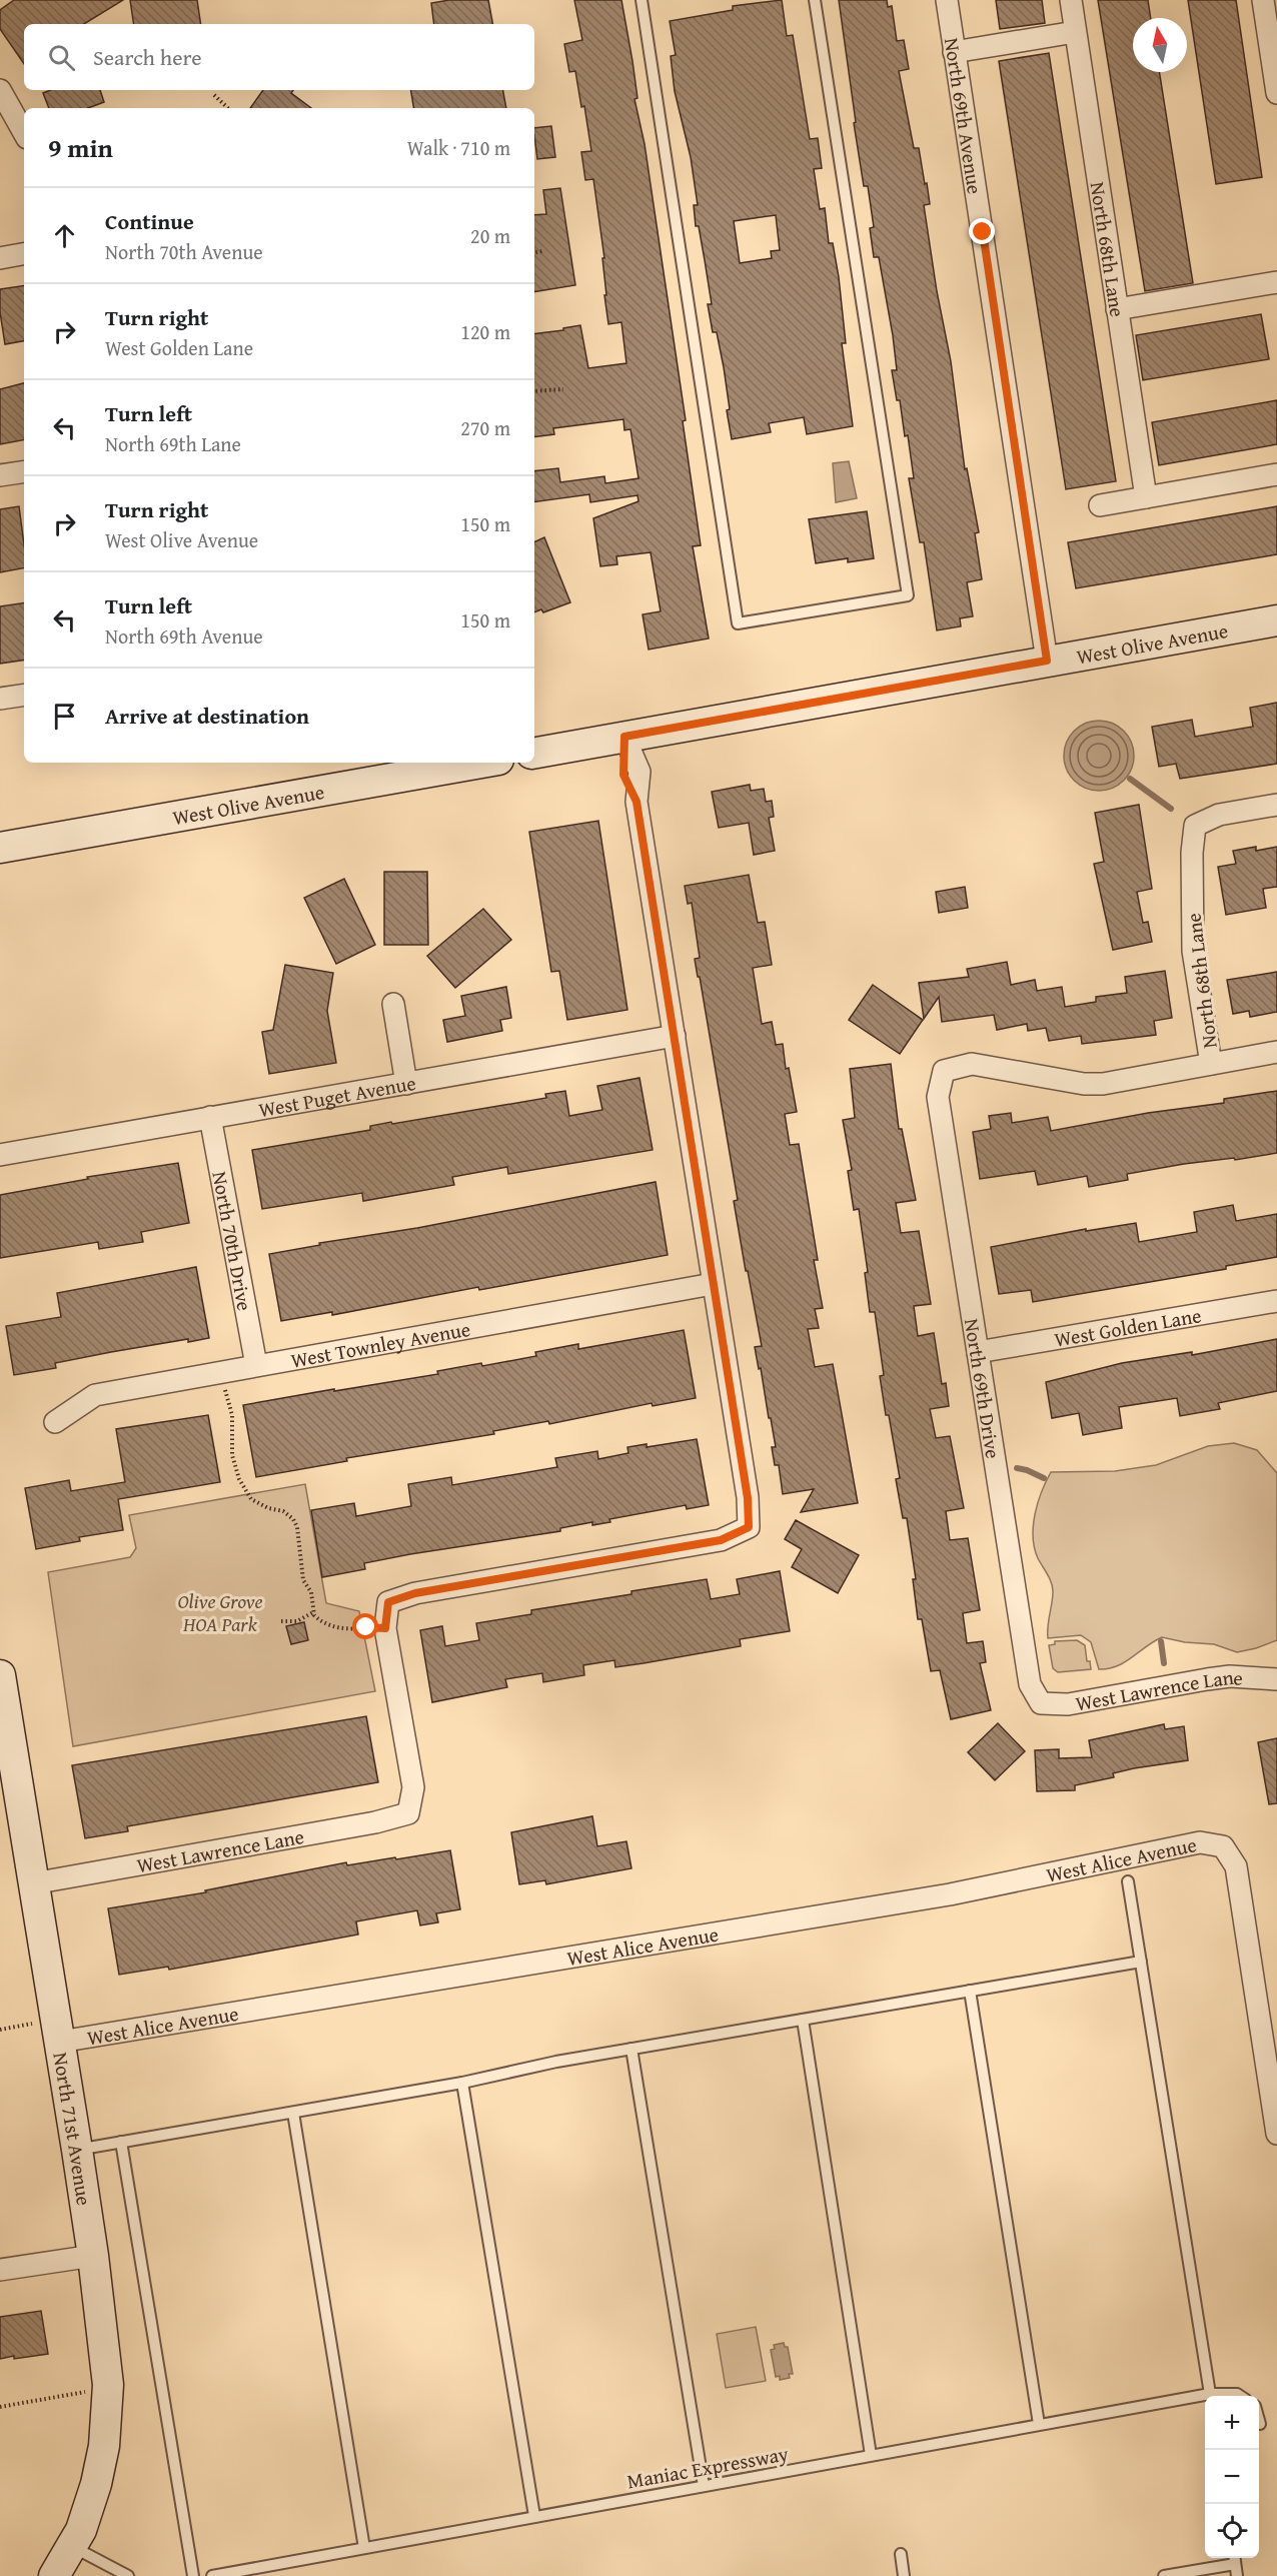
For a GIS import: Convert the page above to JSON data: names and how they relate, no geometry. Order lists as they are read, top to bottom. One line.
{"streets":{"main road":["West Olive Avenue","North 71st Avenue"],"street":["North 69th Avenue","North 68th Lane","West Puget Avenue","North 70th Drive","West Golden Lane","West Townley Avenue","North 69th Drive","West Lawrence Lane","West Alice Avenue"],"lane":["Maniac Expressway"]},"crossings":[["North 69th Avenue","West Olive Avenue"],["North 68th Lane","North 69th Drive"],["West Puget Avenue","North 70th Drive"],["North 70th Drive","West Townley Avenue"],["West Golden Lane","North 69th Drive"],["North 69th Drive","West Lawrence Lane"],["West Lawrence Lane","North 71st Avenue"],["West Alice Avenue","North 71st Avenue"]],"parks":["Olive Grove HOA Park"],"north":"top","page":{"search":"Search here","heading":["9 min","Walk · 710 m"],"list":[["Continue","North 70th Avenue","20 m"],["Turn right","West Golden Lane","120 m"],["Turn left","North 69th Lane","270 m"],["Turn right","West Olive Avenue","150 m"],["Turn left","North 69th Avenue","150 m"],"Arrive at destination"],"map_buttons":["+","−"]}}
